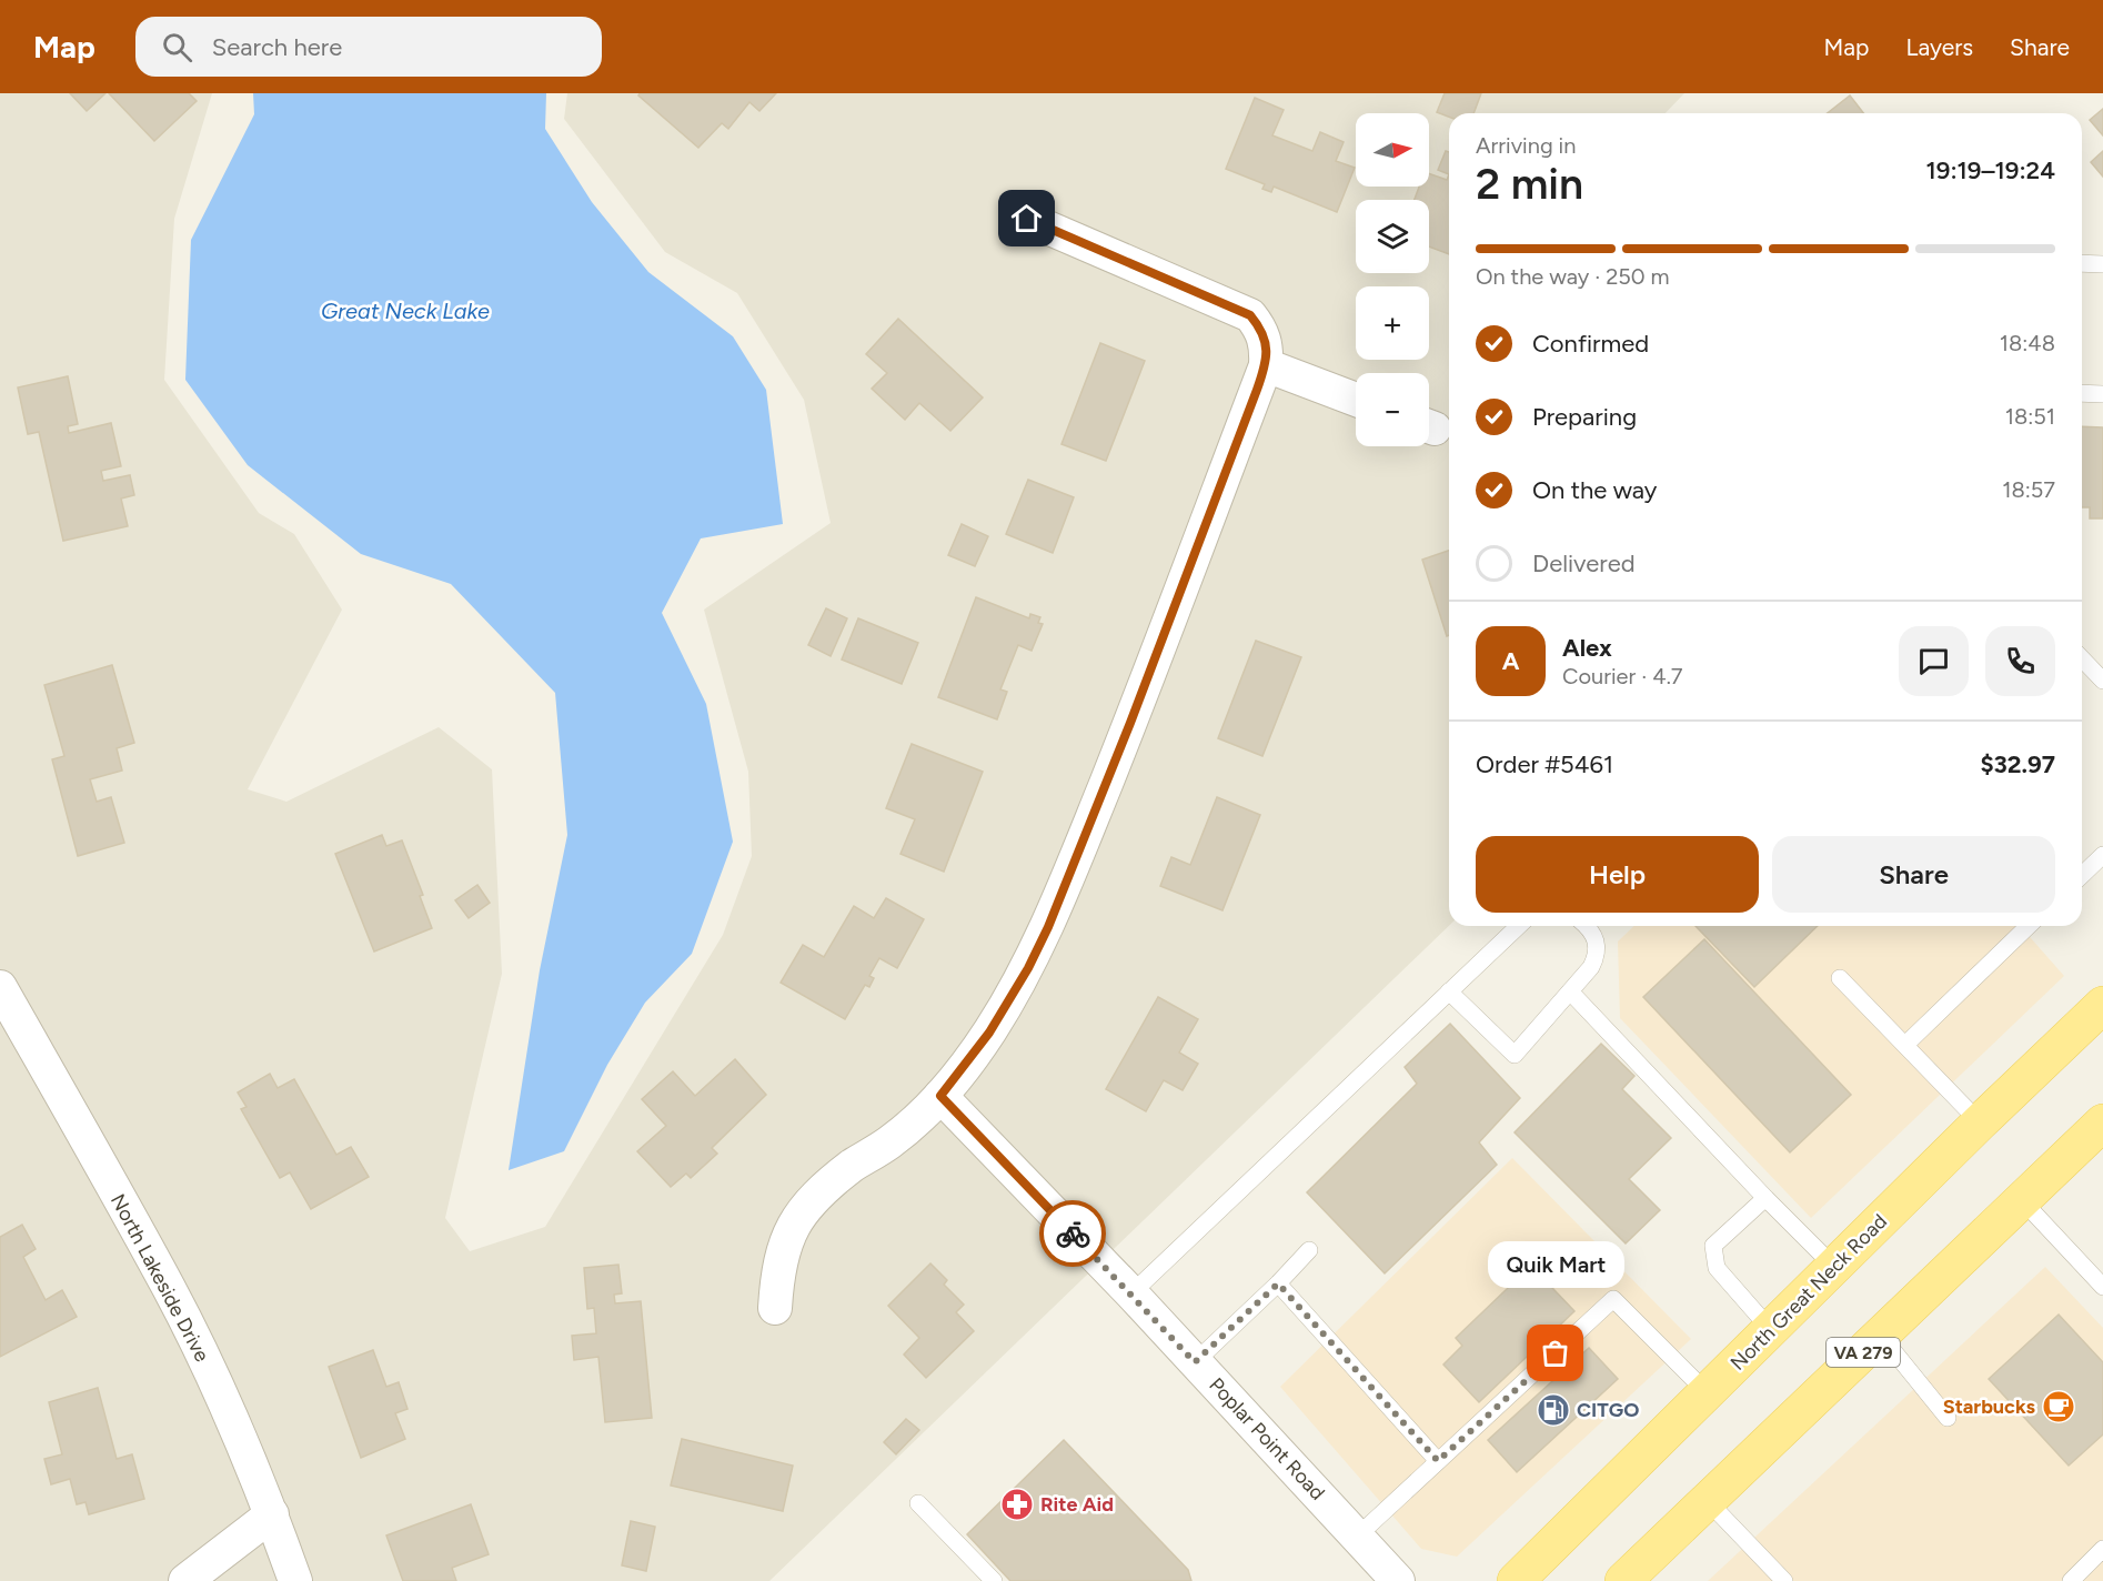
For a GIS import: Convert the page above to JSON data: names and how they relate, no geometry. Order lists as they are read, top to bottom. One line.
{"streets":{"main road":["North Great Neck Road","VA 279"],"street":["North Lakeside Drive","Poplar Point Road"]},"water":["Great Neck Lake"],"places":{"other":["Quik Mart"],"cafe":["Starbucks"],"fuel station":["CITGO"],"pharmacy":["Rite Aid"]},"north":"right","page":{"header":"Map","search":"Search here","nav":["Map","Layers","Share"],"map_buttons":["+","−"],"heading":["2 min","Arriving in","19:19–19:24"],"panel":["Alex","Courier · 4.7","Order #5461","$32.97"],"bar":"On the way · 250 m","list":[["Confirmed","18:48"],["Preparing","18:51"],["On the way","18:57"],"Delivered"],"round":"A","buttons":["Help","Share"],"bubble":"Quik Mart"}}
